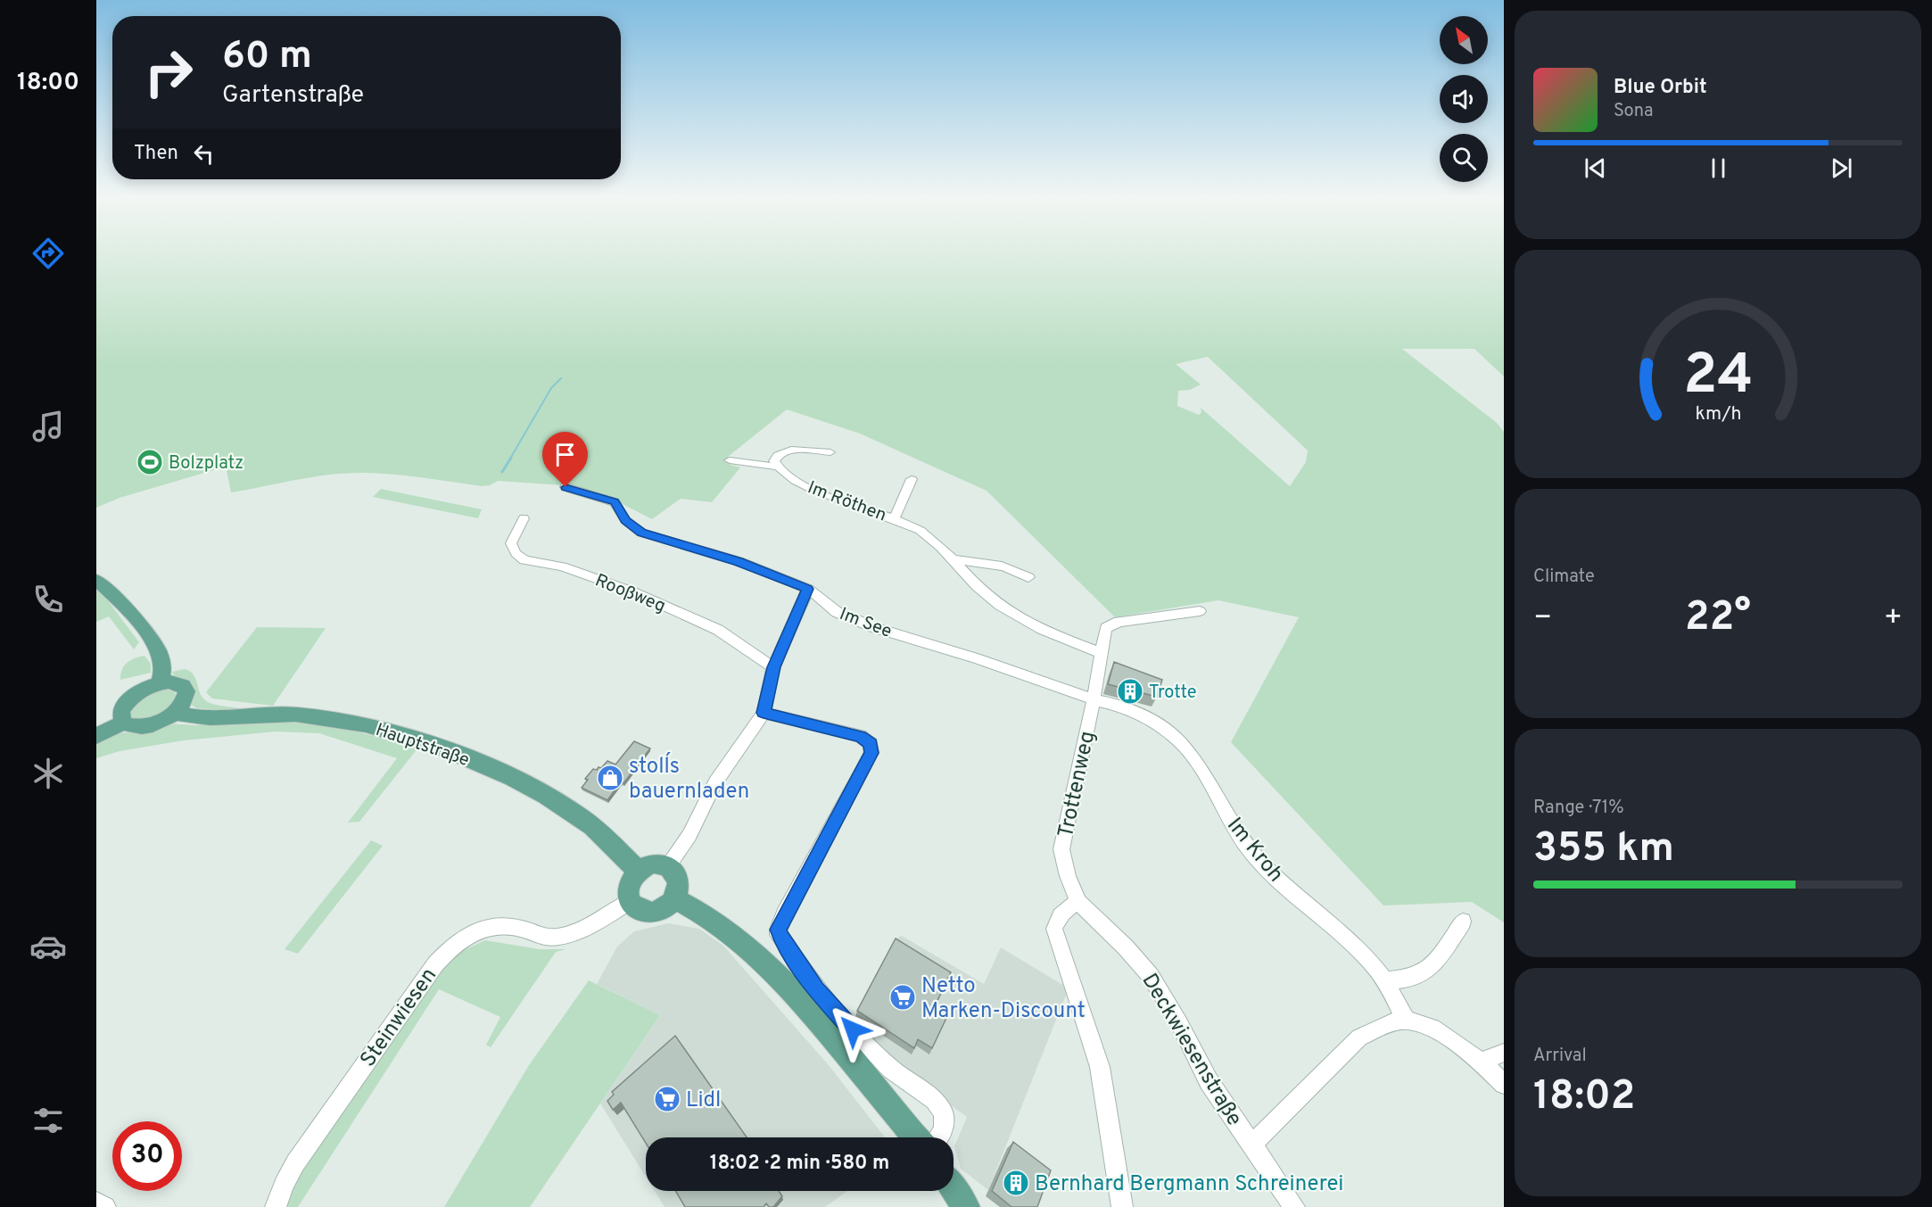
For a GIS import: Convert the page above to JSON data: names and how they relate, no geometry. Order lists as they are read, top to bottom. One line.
{"streets":{"main road":["Hauptstraße"],"street":["Im Röthen","Rooßweg","Im See","Trottenweg","Im Kroh","Steinwiesen","Deckwiesenstraße"]},"crossings":[["Im Röthen","Trottenweg"],["Im See","Trottenweg"],["Im See","Im Kroh"],["Hauptstraße","Steinwiesen"],["Trottenweg","Im Kroh"],["Trottenweg","Deckwiesenstraße"]],"places":{"sports":["Bolzplatz"],"building":["Trotte","Bernhard Bergmann Schreinerei"],"shop":["stoll´s bauernladen"],"supermarket":["Netto Marken-Discount","Lidl"]},"north":"top left","page":{"tabs":"18:00","turn":["60 m","Gartenstraße"],"song":["Blue Orbit","Sona"],"then":"Then","tile":["Climate",["Range · 71%","355 km"],["Arrival","18:02"]],"heat":["−","22°","+"],"limit":"30","trip":"18:02 · 2 min · 580 m","gauge":["24","km/h"]}}
